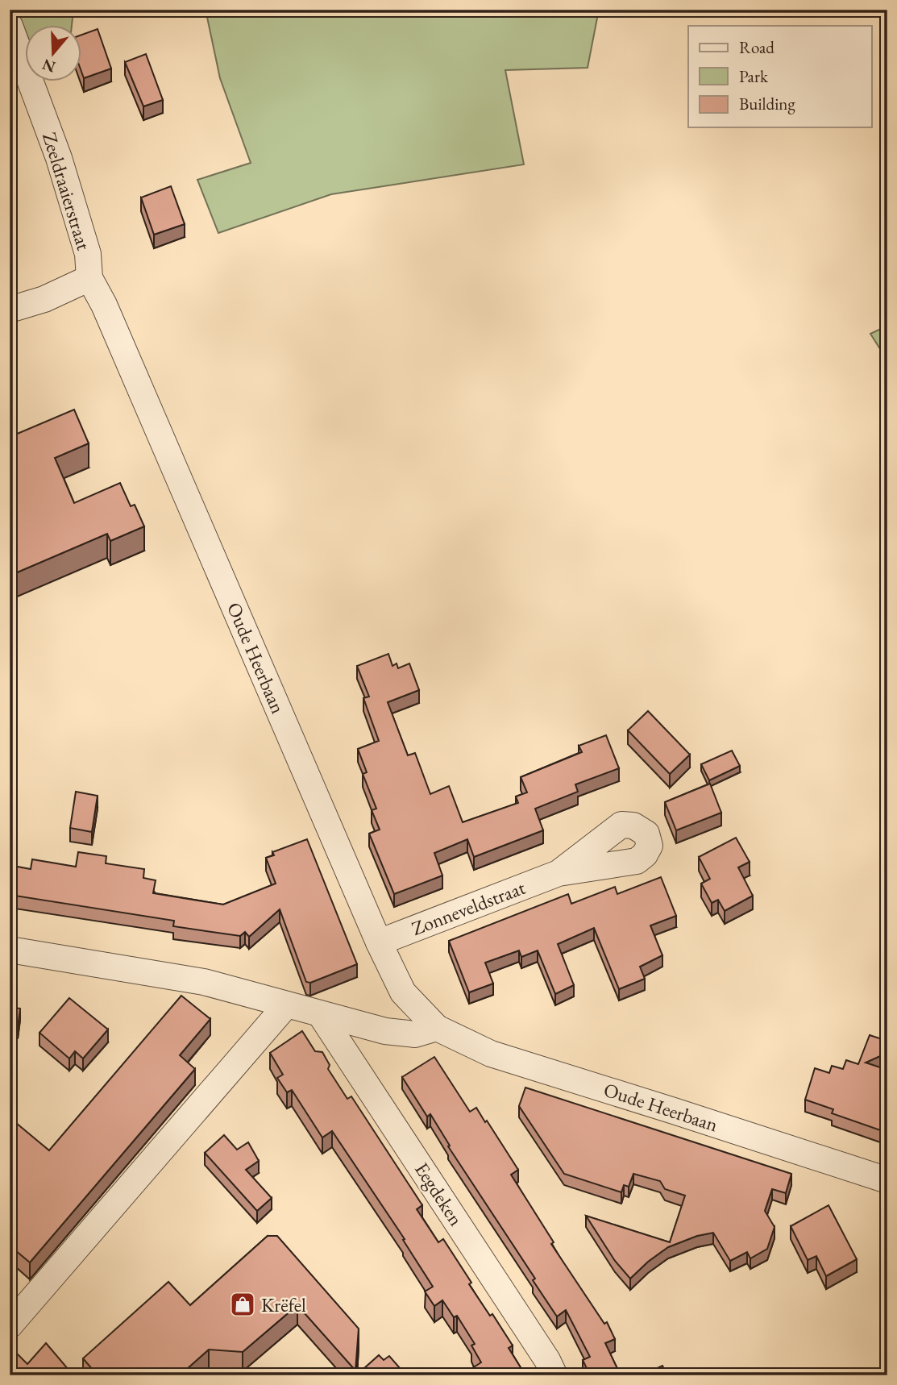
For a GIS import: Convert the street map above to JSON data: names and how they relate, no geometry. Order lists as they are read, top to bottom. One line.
{"streets":{"street":["Zeeldraaierstraat","Oude Heerbaan","Zonneveldstraat","Eegdeken"]},"crossings":[["Zeeldraaierstraat","Oude Heerbaan"],["Oude Heerbaan","Zonneveldstraat"]],"places":{"shop":["Krëfel"]},"legend":["Road","Park","Building"],"north":"bottom"}
